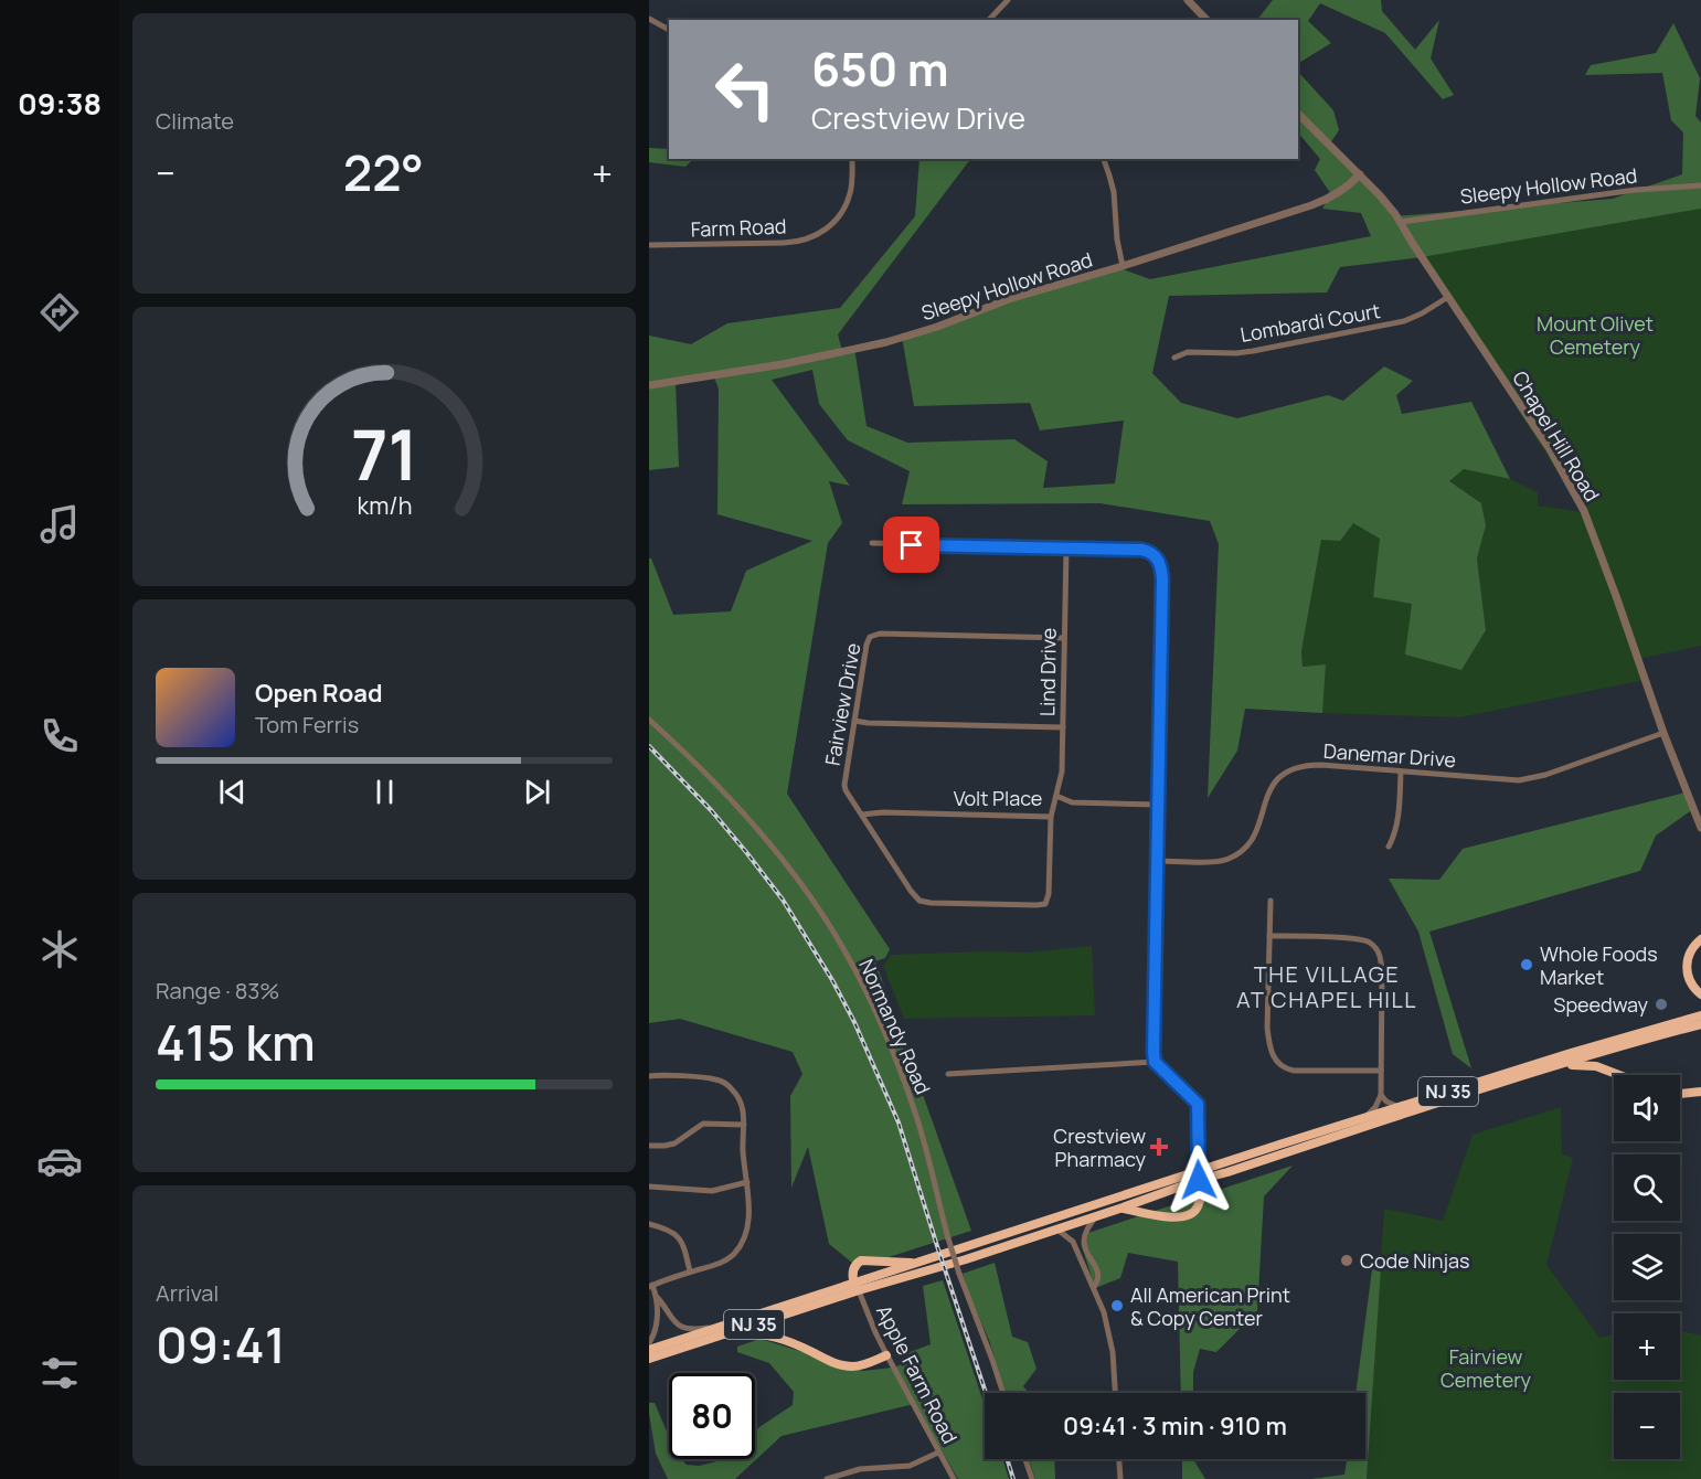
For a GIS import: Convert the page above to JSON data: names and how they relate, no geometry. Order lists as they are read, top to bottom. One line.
{"streets":{"highway":["NJ 35"],"street":["Sleepy Hollow Road","Farm Road","Lombardi Court","Chapel Hill Road","Lind Drive","Fairview Drive","Danemar Drive","Volt Place","Normandy Road","Apple Farm Road"]},"crossings":[["Sleepy Hollow Road","Chapel Hill Road"],["Lombardi Court","Chapel Hill Road"],["Chapel Hill Road","Danemar Drive"],["Lind Drive","Fairview Drive"],["Lind Drive","Volt Place"],["Fairview Drive","Volt Place"],["NJ 35","Apple Farm Road"]],"districts":["THE VILLAGE AT CHAPEL HILL"],"parks":["Mount Olivet Cemetery","Fairview Cemetery"],"places":{"other":["Whole Foods Market","Speedway","Code Ninjas","All American Print & Copy Center"],"health":["Crestview Pharmacy"]},"page":{"tabs":"09:38","tile":["Climate",["Range · 83%","415 km"],["Arrival","09:41"]],"turn":["650 m","Crestview Drive"],"heat":["−","22°","+"],"song":["Open Road","Tom Ferris"],"map_buttons":["+","−"],"limit":"80","trip":"09:41 · 3 min · 910 m","gauge":["71","km/h"]}}
